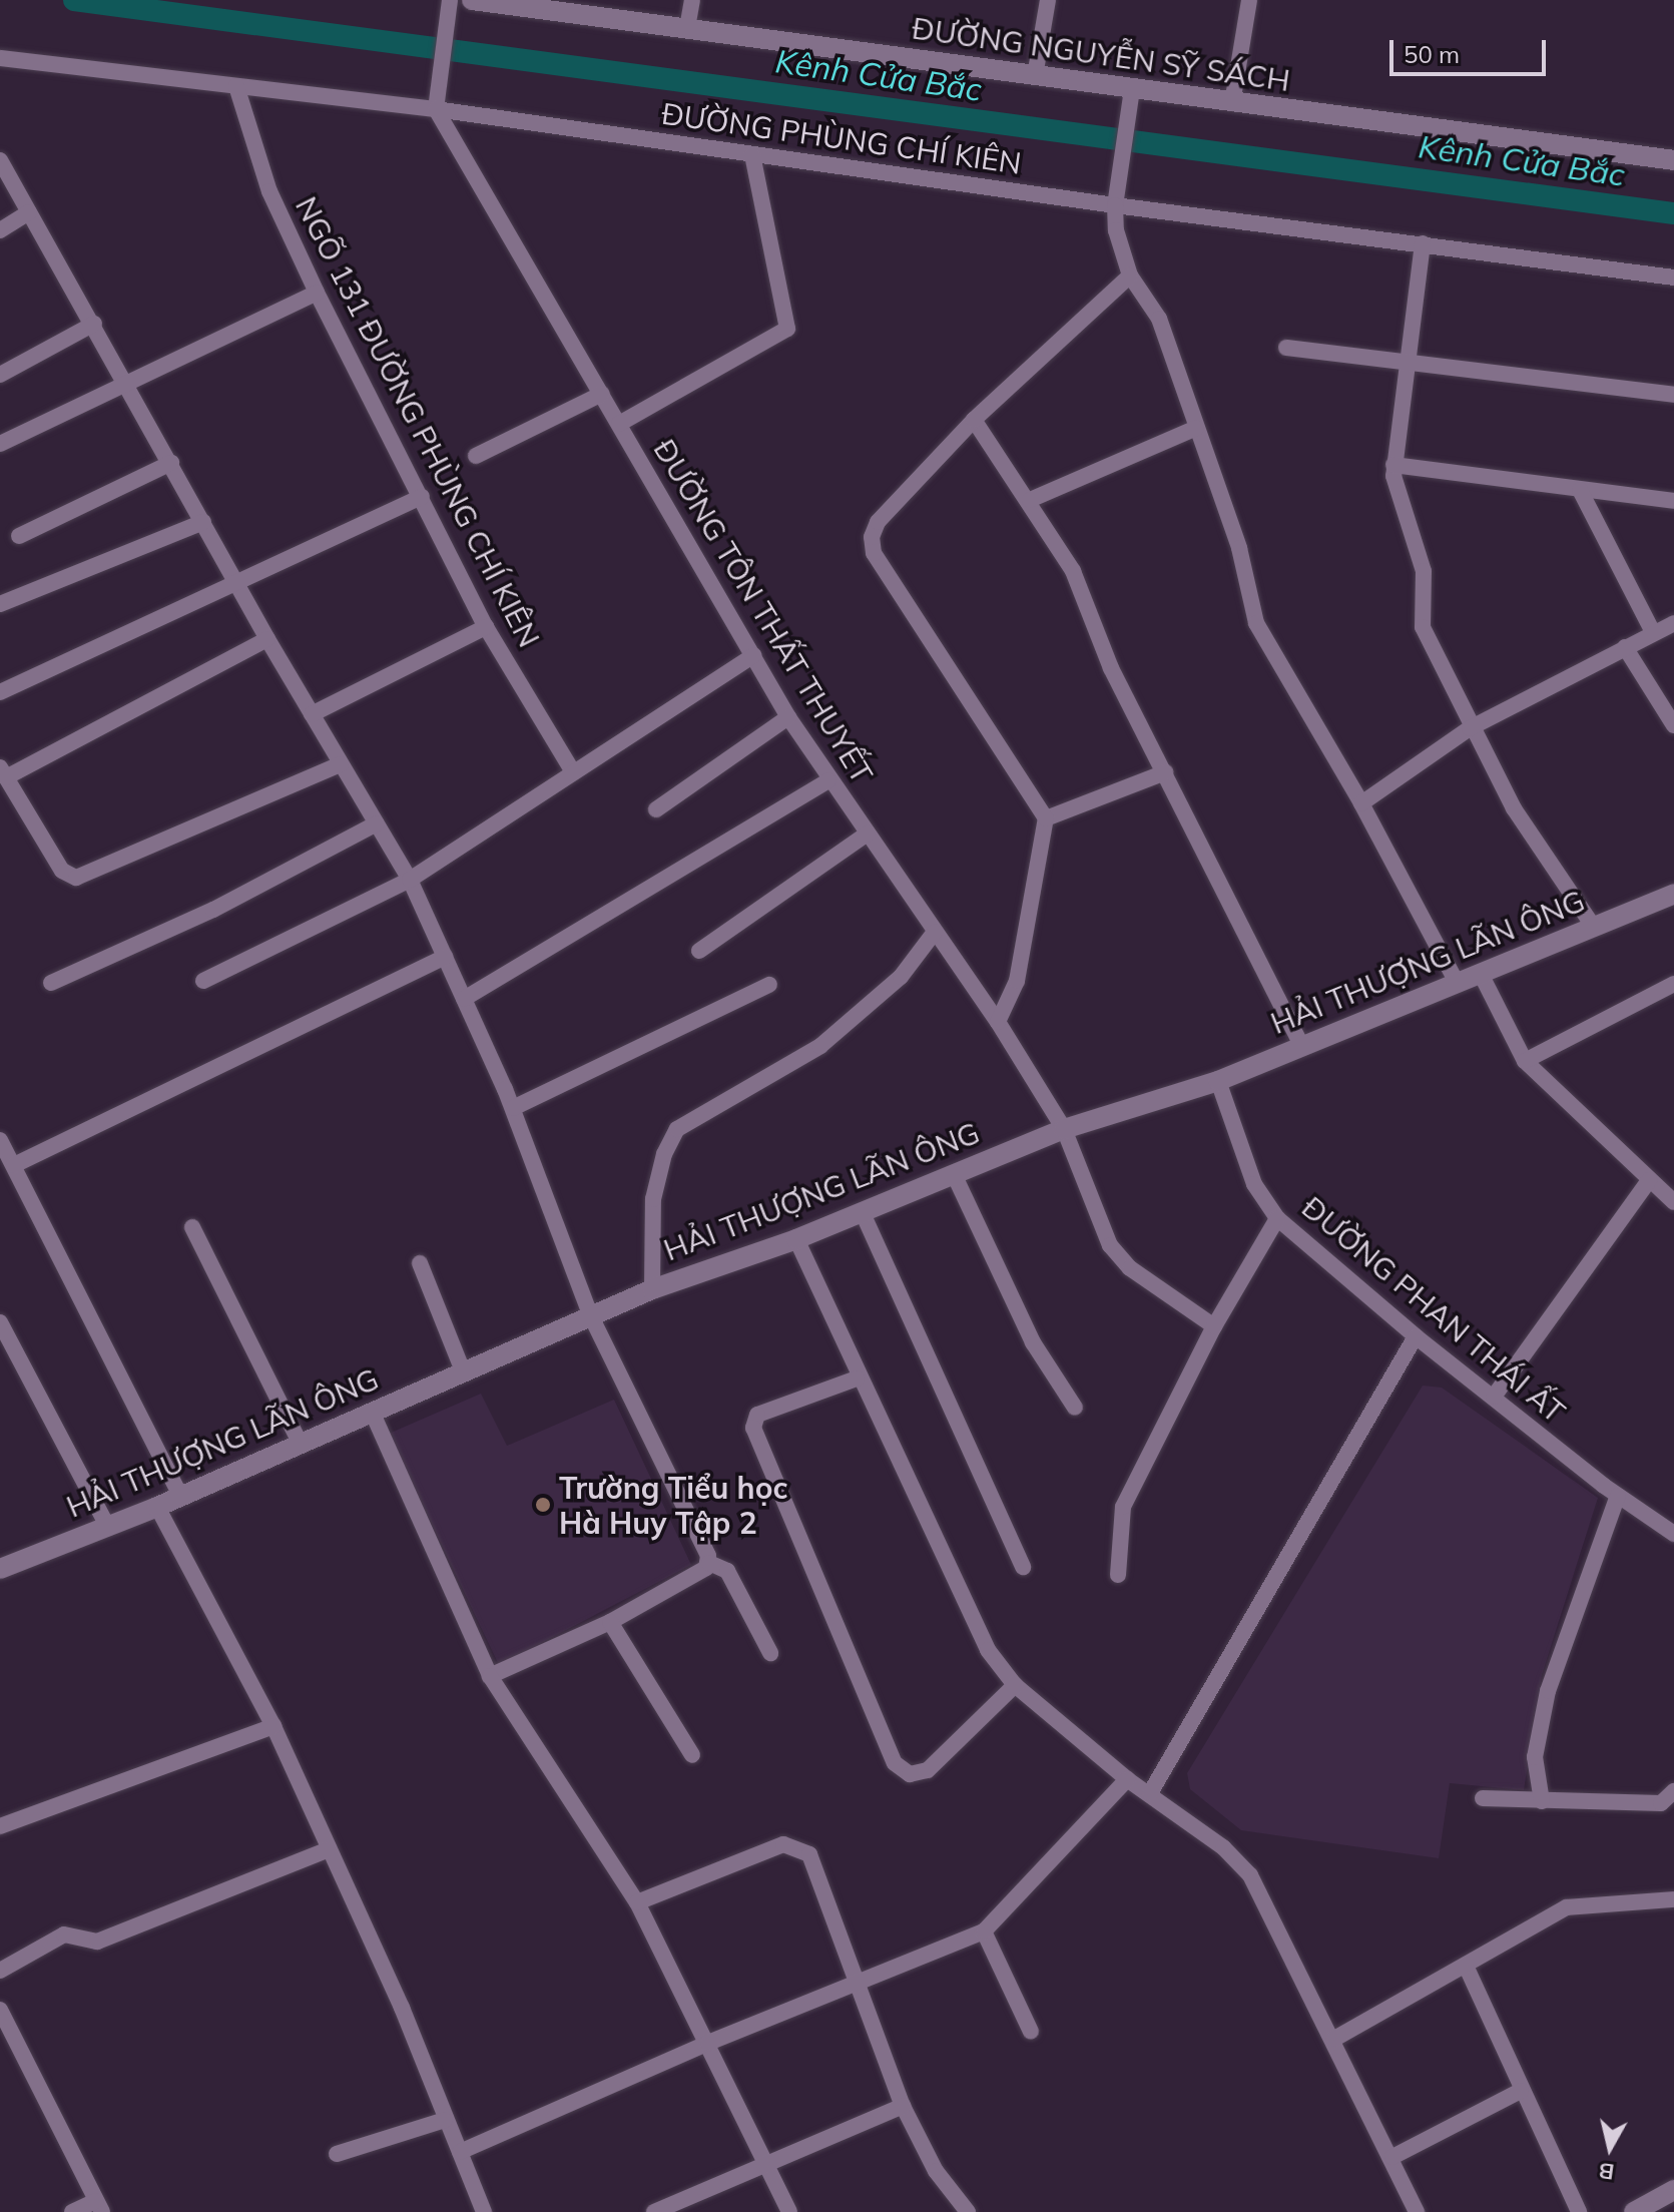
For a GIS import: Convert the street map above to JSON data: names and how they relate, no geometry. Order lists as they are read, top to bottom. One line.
{"streets":{"street":["ĐƯỜNG NGUYỄN SỸ SÁCH","ĐƯỜNG PHÙNG CHÍ KIÊN","NGÕ 131 ĐƯỜNG PHÙNG CHÍ KIÊN","ĐƯỜNG TÔN THẤT THUYẾT","HẢI THƯỢNG LÃN ÔNG","ĐƯỜNG PHAN THÁI ẤT"]},"crossings":[["ĐƯỜNG PHÙNG CHÍ KIÊN","NGÕ 131 ĐƯỜNG PHÙNG CHÍ KIÊN"],["ĐƯỜNG PHÙNG CHÍ KIÊN","ĐƯỜNG TÔN THẤT THUYẾT"],["ĐƯỜNG TÔN THẤT THUYẾT","HẢI THƯỢNG LÃN ÔNG"],["HẢI THƯỢNG LÃN ÔNG","ĐƯỜNG PHAN THÁI ẤT"]],"water":["Kênh Cửa Bắc"],"places":["Trường Tiểu học Hà Huy Tập 2"],"scale_bar":"50 m","north":"bottom"}
